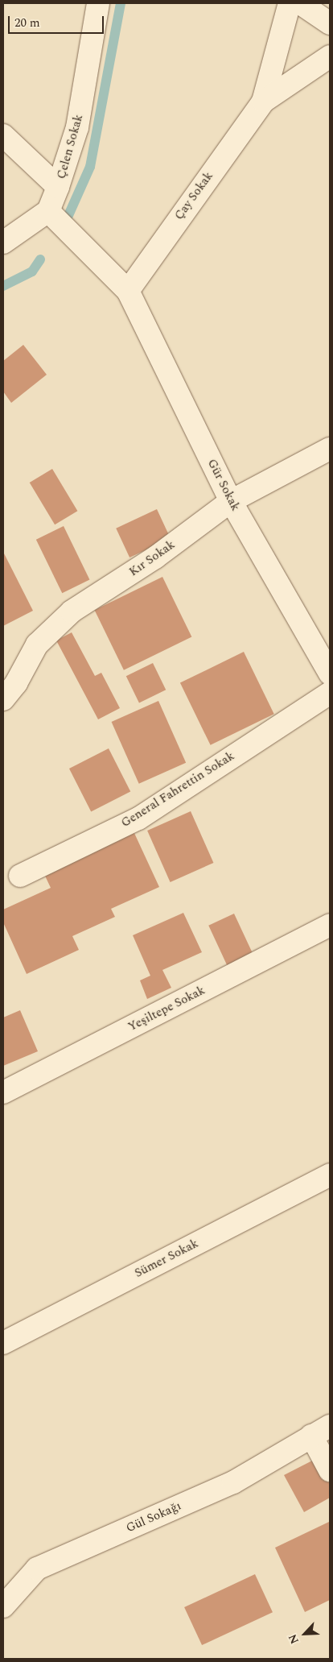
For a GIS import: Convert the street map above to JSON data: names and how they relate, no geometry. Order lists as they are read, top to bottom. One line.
{"streets":{"street":["Çelen Sokak","Çay Sokak","Gür Sokak","Kır Sokak","General Fahrettin Sokak","Yeşiltepe Sokak","Sümer Sokak","Gül Sokağı"]},"crossings":[["Çelen Sokak","Gür Sokak"],["Çay Sokak","Gür Sokak"],["Gür Sokak","Kır Sokak"]],"scale_bar":"20 m","north":"bottom left"}
